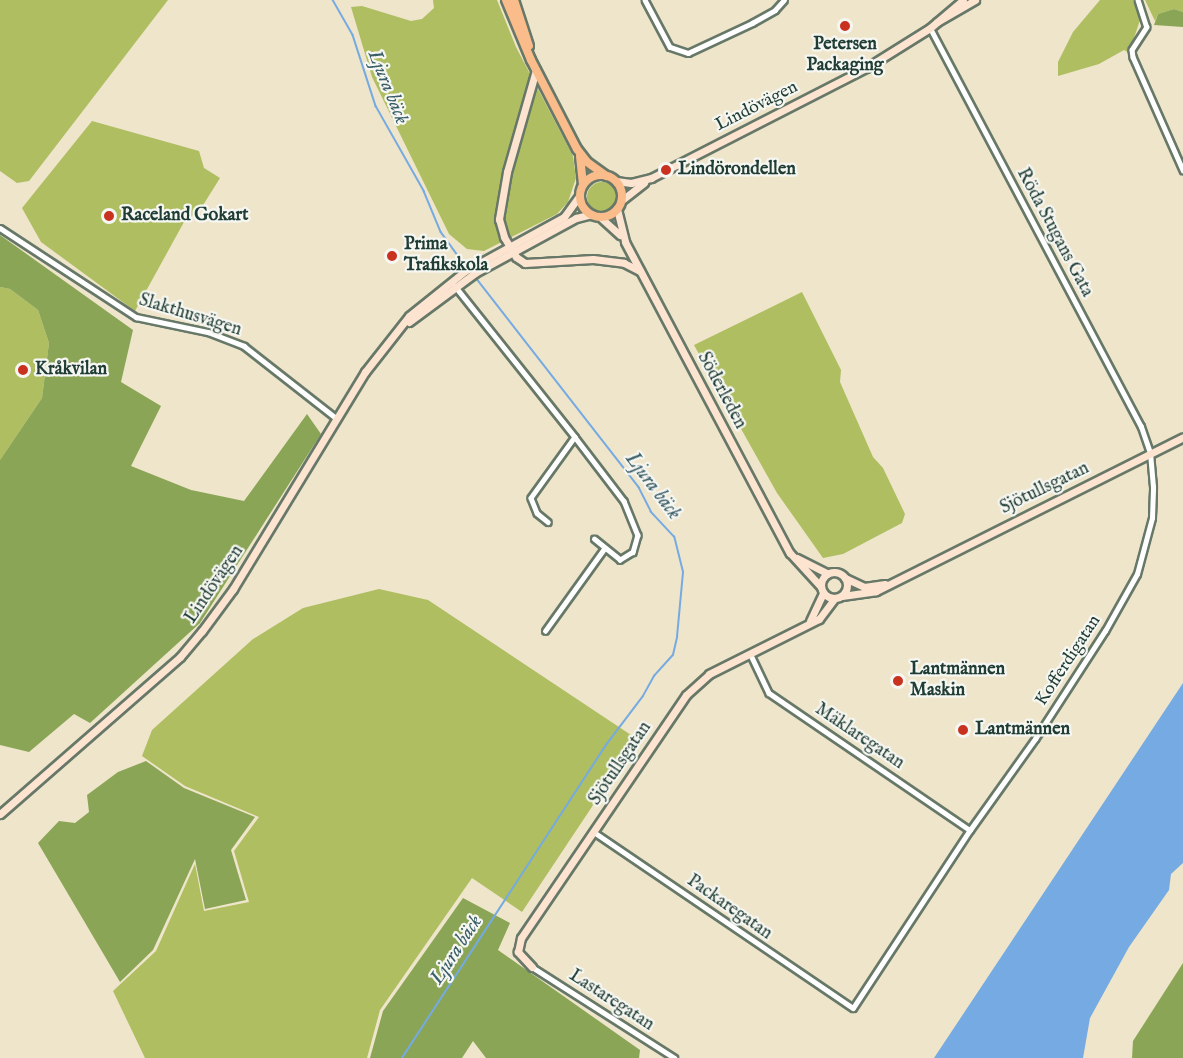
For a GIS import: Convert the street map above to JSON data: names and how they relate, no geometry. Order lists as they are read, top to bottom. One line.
{"streets":{"main road":["Lindövägen","Söderleden","Sjötullsgatan"],"street":["Röda Stugans Gata","Slakthusvägen","Kofferdigatan","Mäklaregatan","Packaregatan","Lastaregatan"]},"crossings":[["Lindövägen","Röda Stugans Gata"],["Lindövägen","Slakthusvägen"],["Lindövägen","Söderleden"],["Röda Stugans Gata","Sjötullsgatan"],["Röda Stugans Gata","Kofferdigatan"],["Söderleden","Sjötullsgatan"],["Sjötullsgatan","Kofferdigatan"],["Sjötullsgatan","Mäklaregatan"],["Sjötullsgatan","Packaregatan"],["Sjötullsgatan","Lastaregatan"],["Kofferdigatan","Mäklaregatan"],["Kofferdigatan","Packaregatan"]],"water":["Ljura bäck"],"places":["Petersen Packaging","Lindörondellen","Raceland Gokart","Prima Trafikskola","Kråkvilan","Lantmännen Maskin","Lantmännen"]}
